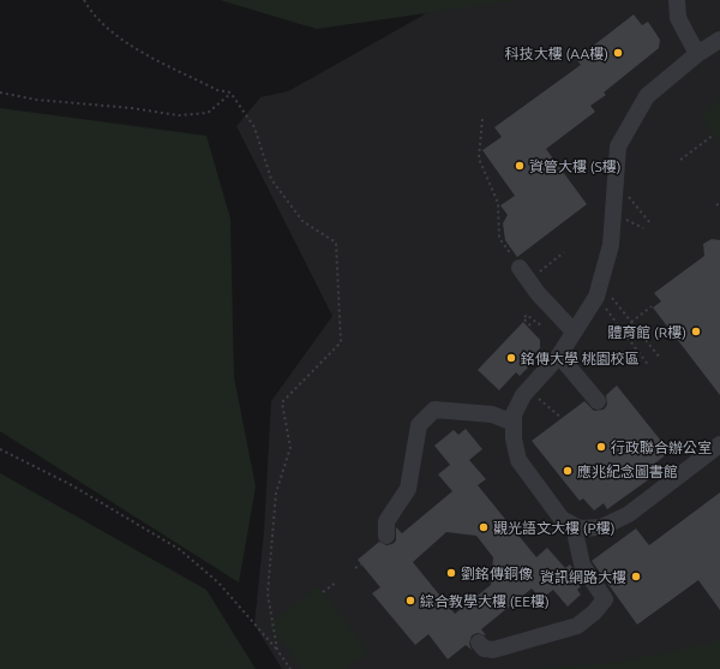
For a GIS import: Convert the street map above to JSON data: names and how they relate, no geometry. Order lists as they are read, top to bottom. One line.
{"places":["科技大樓 (AA樓)","資管大樓 (S樓)","體育館 (R樓)","銘傳大學 桃園校區","行政聯合辦公室","應兆紀念圖書館","觀光語文大樓 (P樓)","劉銘傳銅像","資訊網路大樓","綜合教學大樓 (EE樓)"]}
